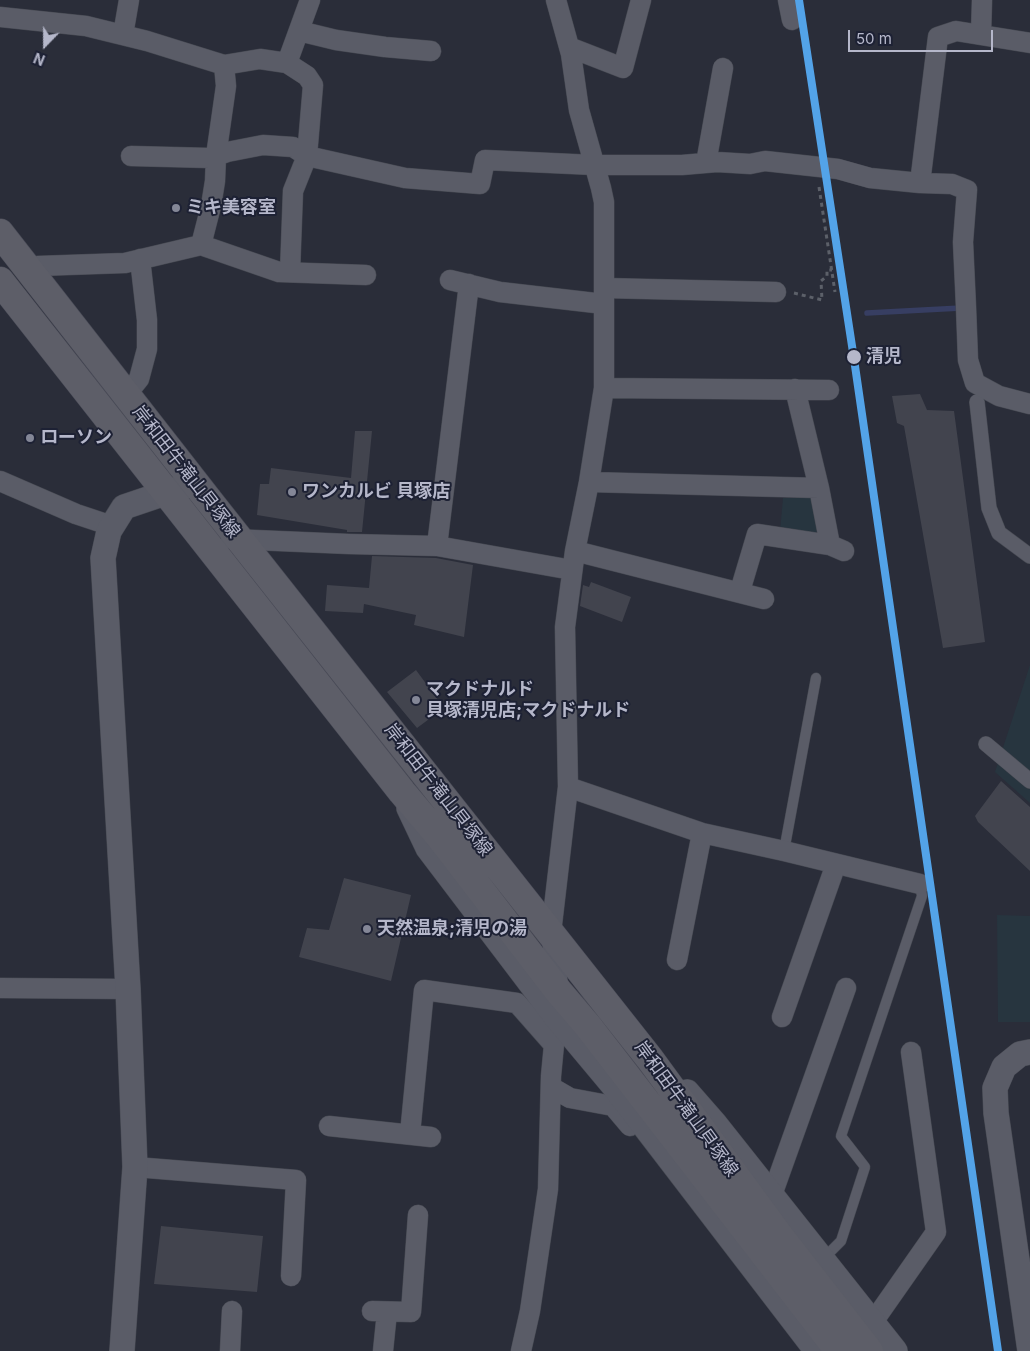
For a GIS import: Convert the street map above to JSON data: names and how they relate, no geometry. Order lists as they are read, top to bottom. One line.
{"streets":{"main road":["岸和田牛滝山貝塚線"]},"places":["ミキ美容室","清児","ローソン","ワンカルビ 貝塚店","マクドナルド 貝塚清児店;マクドナルド","天然温泉;清児の湯"],"scale_bar":"50 m","north":"bottom"}
